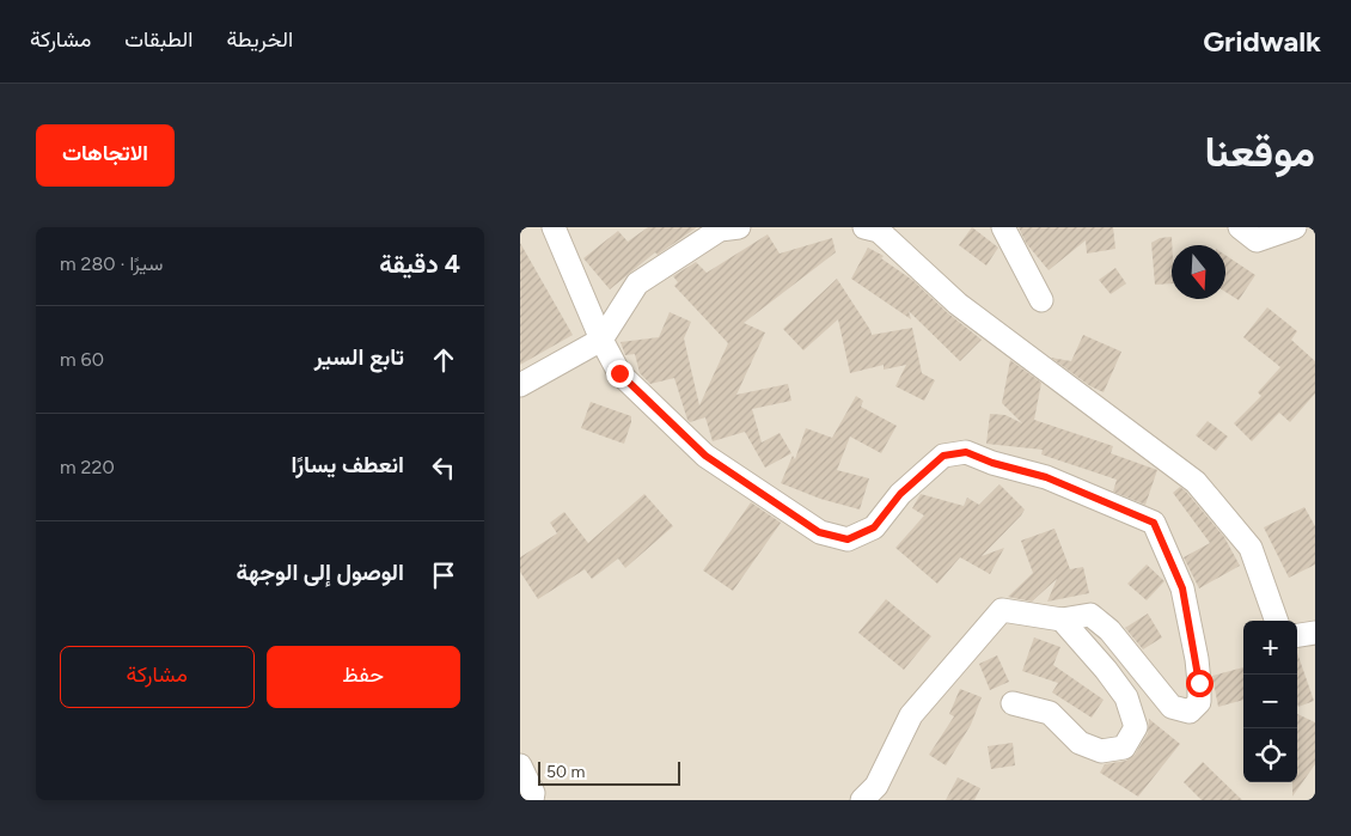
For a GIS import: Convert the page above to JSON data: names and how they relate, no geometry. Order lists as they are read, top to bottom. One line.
{"scale_bar":"50 m","north":"bottom","page":{"header":"Gridwalk","nav":["الخريطة","الطبقات","مشاركة"],"title":"موقعنا","buttons":["الاتجاهات",["حفظ","مشاركة"]],"heading":["4 دقيقة","سيرًا · 280 m"],"list":[["تابع السير","60 m"],["انعطف يسارًا","220 m"],"الوصول إلى الوجهة"],"map_buttons":["+","−"],"scale":"50 m"}}
